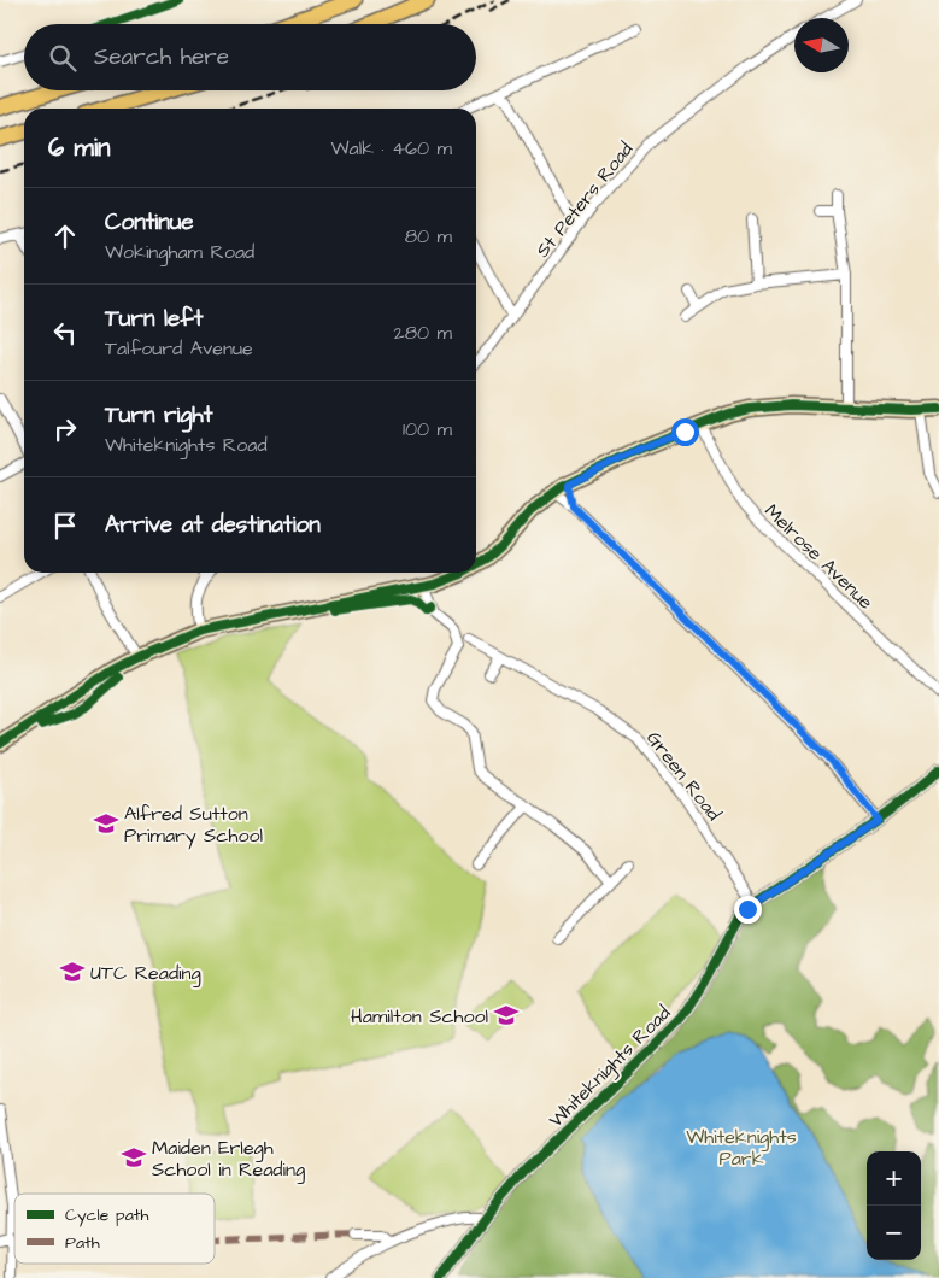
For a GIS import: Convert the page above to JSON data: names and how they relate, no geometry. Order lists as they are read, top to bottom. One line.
{"streets":{"street":["St Peters Road","Melrose Avenue","Green Road","Whiteknights Road"]},"crossings":[["Green Road","Whiteknights Road"]],"parks":["Whiteknights Park"],"places":{"school or university":["Alfred Sutton Primary School","UTC Reading","Hamilton School","Maiden Erlegh School in Reading"]},"legend":["Cycle path","Path"],"north":"left","page":{"search":"Search here","heading":["6 min","Walk · 460 m"],"list":[["Continue","Wokingham Road","80 m"],["Turn left","Talfourd Avenue","280 m"],["Turn right","Whiteknights Road","100 m"],"Arrive at destination"],"map_buttons":["+","−"]}}
